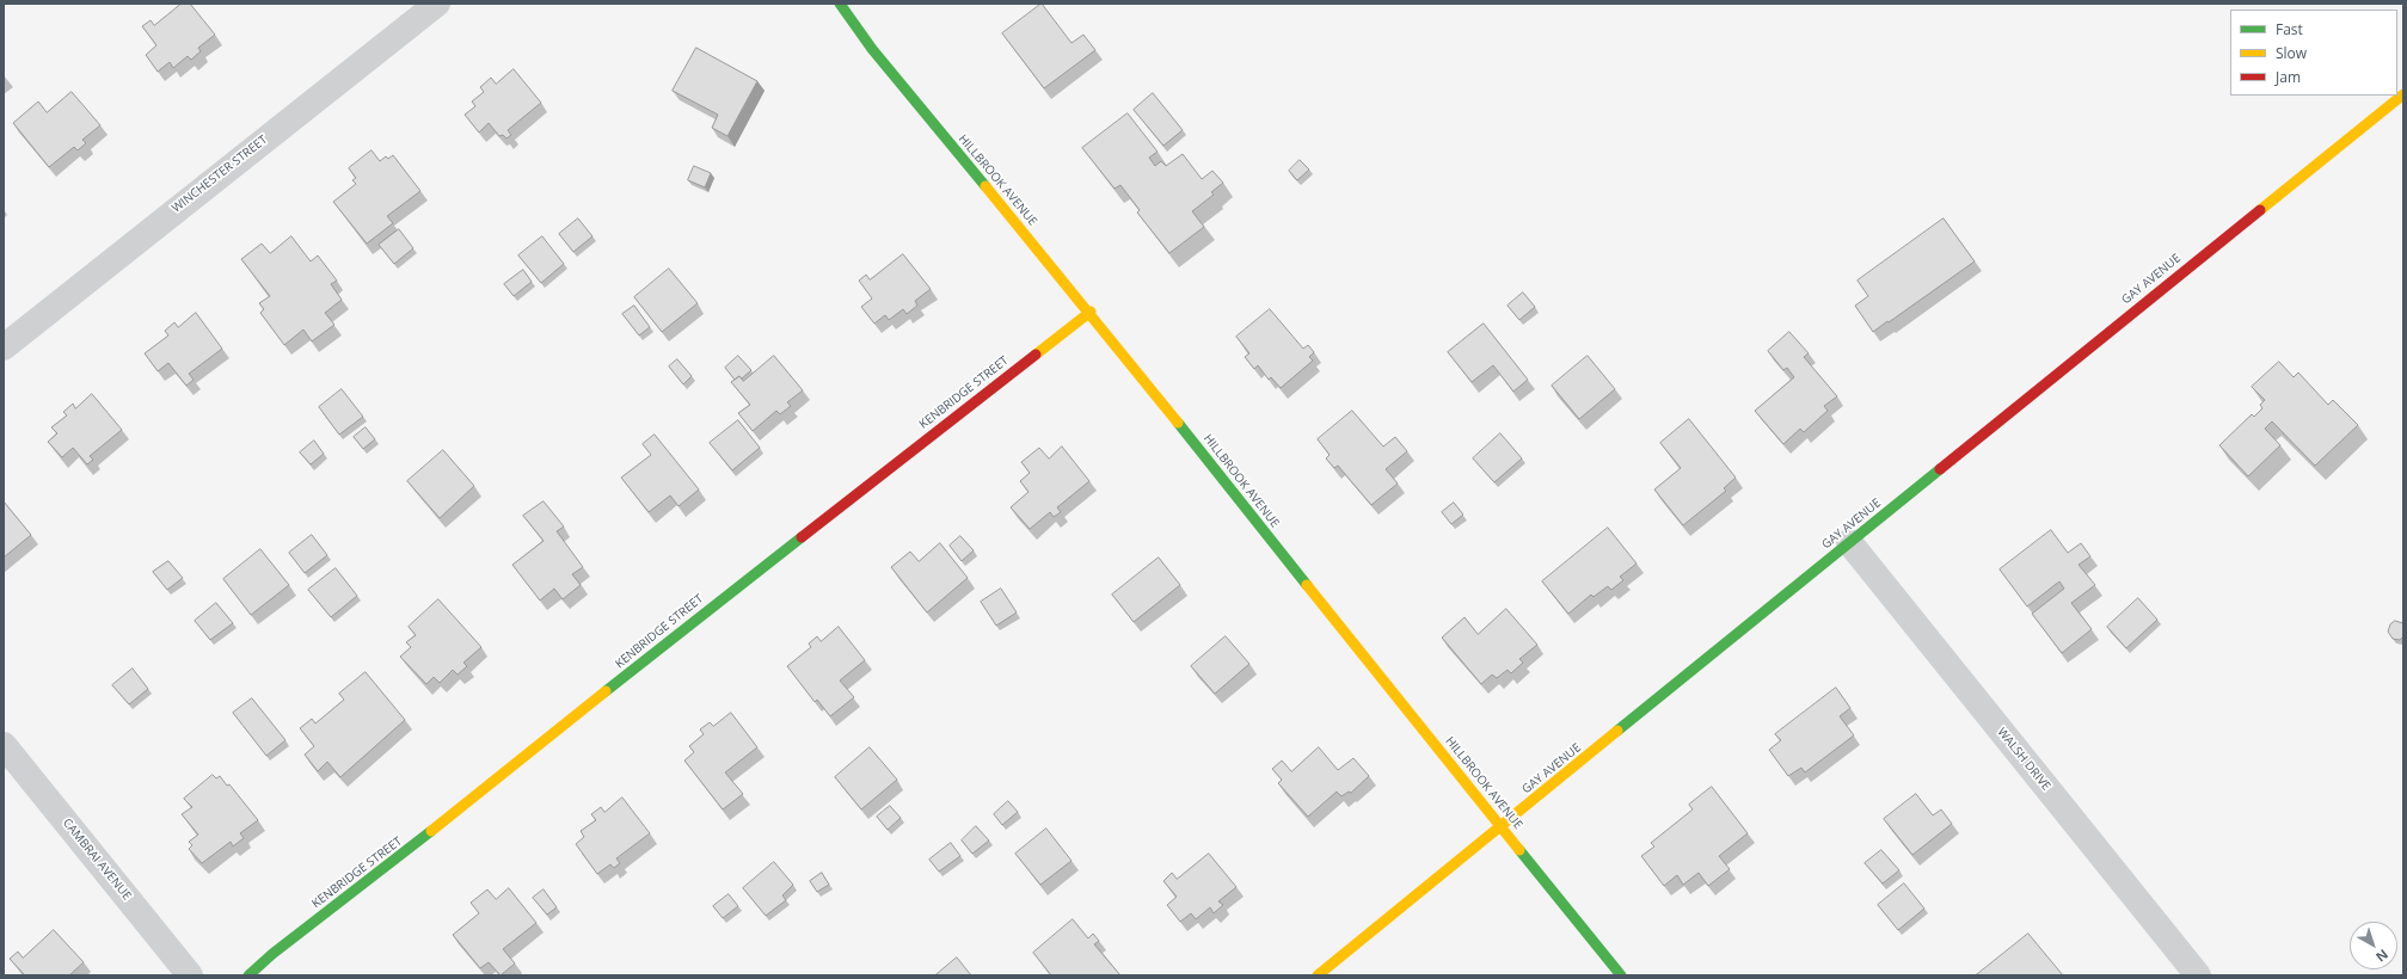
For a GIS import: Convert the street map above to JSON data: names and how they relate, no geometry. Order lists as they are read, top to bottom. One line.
{"streets":{"street":["WINCHESTER STREET","HILLBROOK AVENUE","GAY AVENUE","KENBRIDGE STREET","WALSH DRIVE","CAMBRAI AVENUE"]},"crossings":[["HILLBROOK AVENUE","GAY AVENUE"],["HILLBROOK AVENUE","KENBRIDGE STREET"],["GAY AVENUE","WALSH DRIVE"]],"legend":["Fast","Slow","Jam"],"north":"bottom right"}
